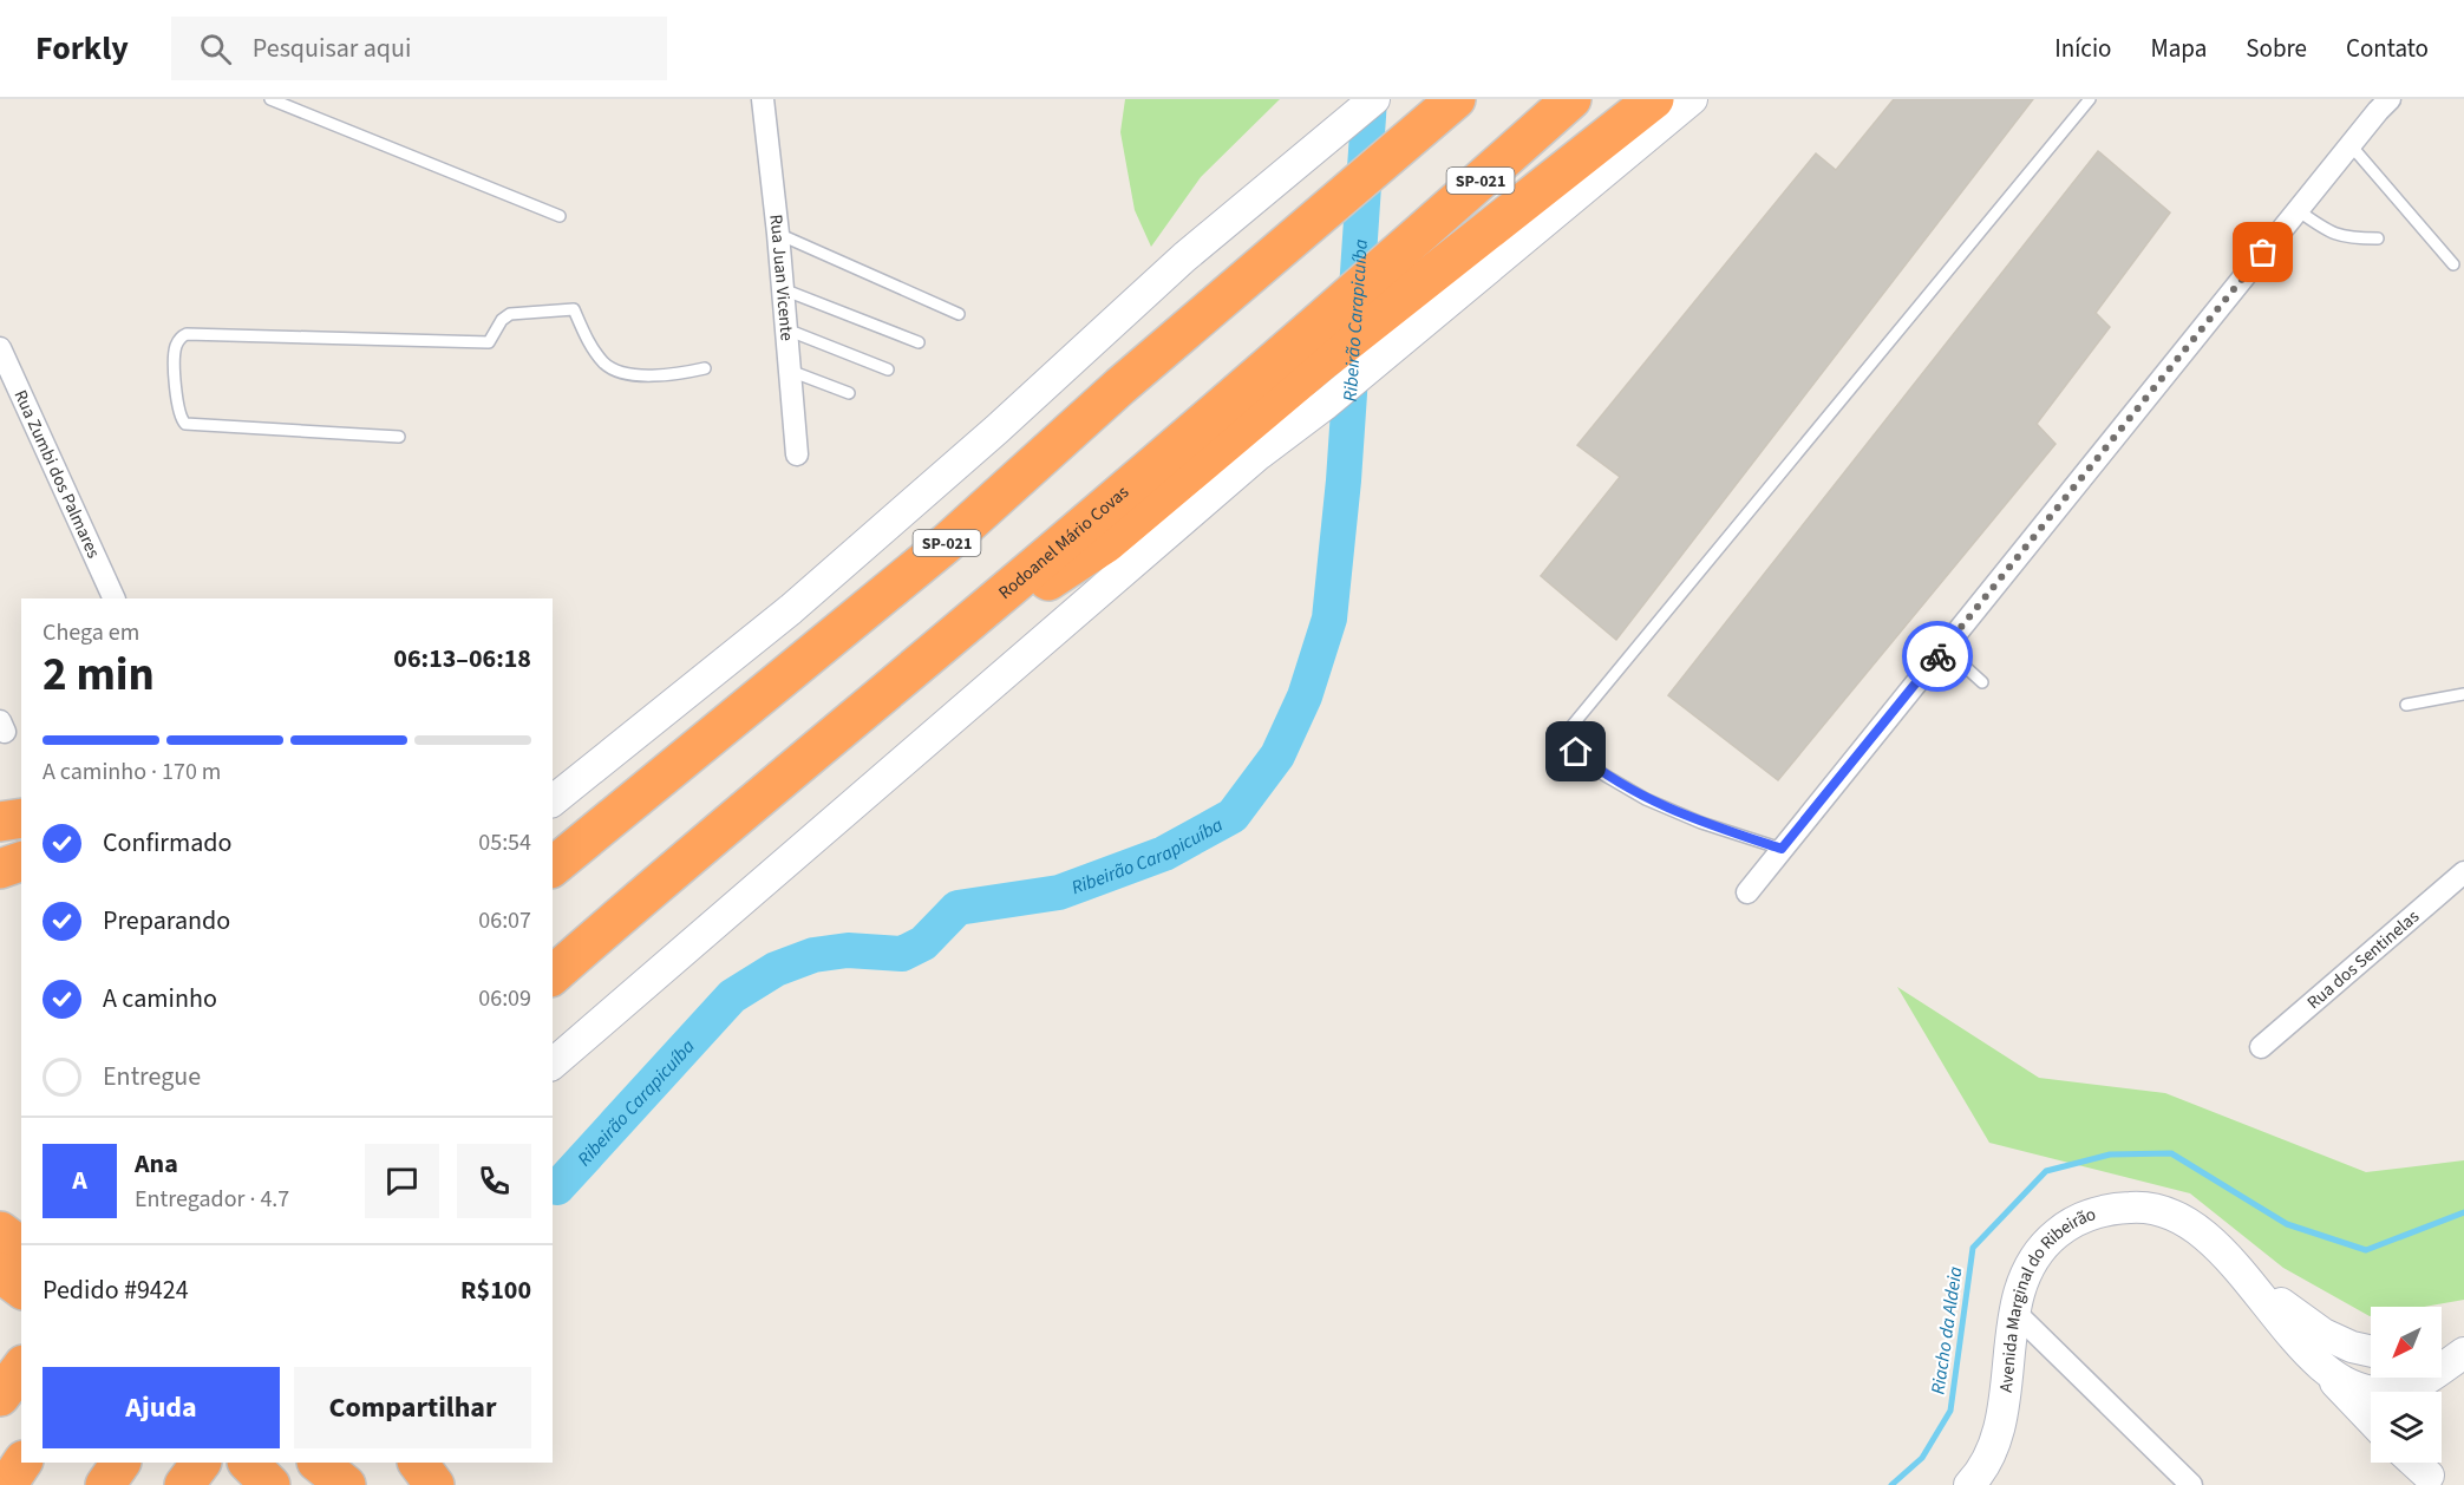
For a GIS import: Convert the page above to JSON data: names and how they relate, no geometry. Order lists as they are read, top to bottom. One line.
{"streets":{"highway":["SP-021","Rodoanel Mário Covas"],"main road":["Avenida Marginal do Ribeirão"],"street":["Rua Juan Vicente","Rua Zumbi dos Palmares","Rua dos Sentinelas"]},"water":["Ribeirão Carapicuíba","Riacho da Aldeia"],"north":"bottom left","page":{"header":"Forkly","search":"Pesquisar aqui","nav":["Início","Mapa","Sobre","Contato"],"heading":["2 min","Chega em","06:13–06:18"],"panel":["Ana","Entregador · 4.7","Pedido #9424","R$100"],"bar":"A caminho · 170 m","list":[["Confirmado","05:54"],["Preparando","06:07"],["A caminho","06:09"],"Entregue"],"round":"A","buttons":["Ajuda","Compartilhar"]}}
